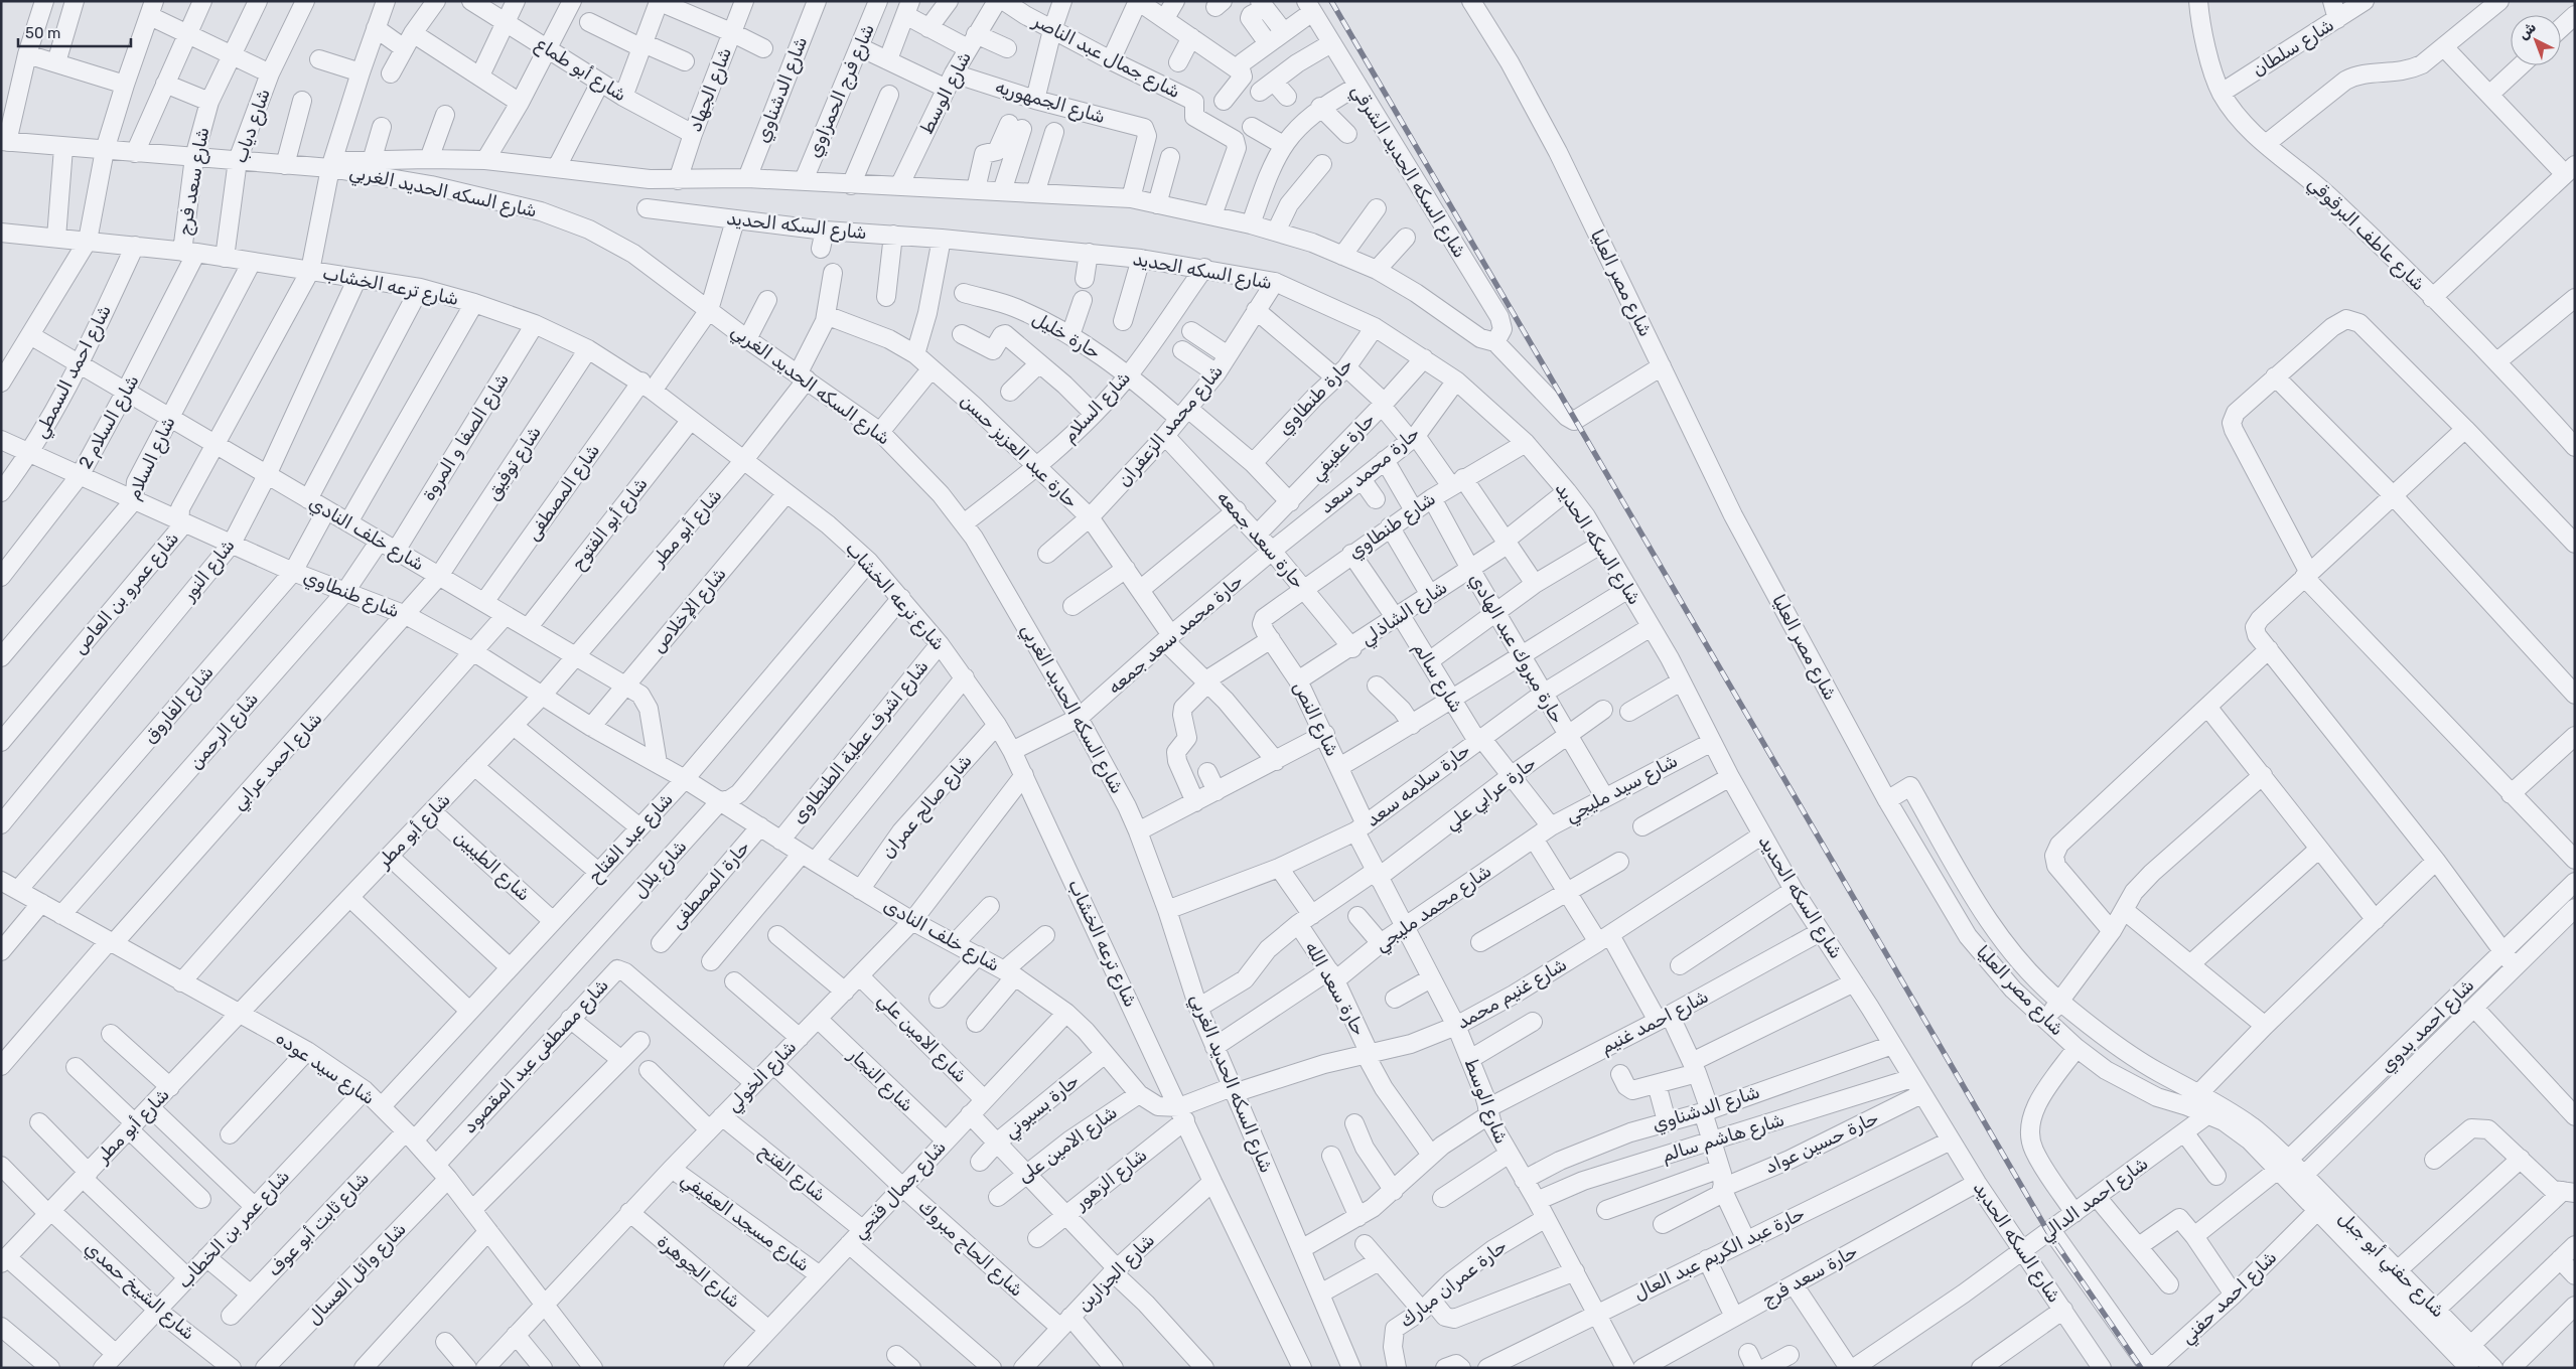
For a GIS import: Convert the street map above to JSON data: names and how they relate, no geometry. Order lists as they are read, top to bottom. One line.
{"streets":{"street":["شارع سلطان","شارع جمال عبد الناصر","شارع أبو طماع","شارع الجهاد","شارع الدشناوي","شارع فرج الحمزاوي","شارع الوسط","شارع الجمهوريه","شارع دياب","شارع السكه الحديد الشرقي","شارع سعد فرج","شارع السكه الحديد الغربي","شارع السكه الحديد","شارع عاطف البرقوقي","شارع مصر العليا","شارع ترعه الخشاب","حارة خليل","شارع احمد السمطي","حارة طنطاوي","شارع السلام","شارع السلام 2","شارع محمد الزعفران","شارع الصفا و المروة","حارة عفيفي","حارة عبد العزيز حسن","شارع توفيق","حارة محمد سعد","شارع المصطفى","شارع أبو الفتوح","شارع طنطاوي","شارع أبو مطر","شارع خلف النادي","حارة سعد جمعه","شارع النور","شارع عمرو بن العاص","شارع الإخلاص","شارع الشاذلي","حارة محمد سعد جمعه","حارة مبروك عبد الهادي","شارع سالم","شارع الفاروق","شارع النص","شارع الرحمن","شارع اشرف عطية الطنطاوى","شارع احمد عرابي","حارة سلامه سعد","شارع سيد مليجي","حارة عرابي علي","شارع صالح عمران","شارع عبد الفتاح","شارع الطيبين","شارع بلال","حارة المصطفى","شارع محمد مليجي","شارع خلف النادى","حارة سعد الله","شارع غنيم محمد","شارع احمد غنيم","شارع احمد بدوي","شارع الامين علي","شارع مصطفى عبد المقصود","شارع سيد عوده","شارع الخولي","شارع النجار","حارة بسيوني","شارع هاشم سالم","حارة حسين عواد","شارع الامين على","شارع الفتح","شارع الزهور","شارع جمال فتحي","شارع احمد الدالي","شارع مسجد العفيفي","شارع ثابت أبو عوف","شارع عمر بن الخطاب","شارع الحاج مبروك","حارة عبد الكريم عبد العال","شارع حفني أبو جبل","شارع الجوهرة","شارع الجزارين","شارع وائل العسال","حارة سعد فرج","حارة عمران مبارك","شارع الشيخ حمدي","شارع احمد حفني"]},"crossings":[["شارع سلطان","شارع عاطف البرقوقي"],["شارع أبو طماع","شارع الجهاد"],["شارع الدشناوي","شارع الوسط"],["شارع الدشناوي","شارع السكه الحديد"],["شارع فرج الحمزاوي","شارع الجمهوريه"],["شارع الوسط","شارع الجمهوريه"],["شارع الوسط","شارع النص"],["شارع الوسط","حارة سلامه سعد"],["شارع الوسط","حارة عرابي علي"],["شارع الوسط","شارع محمد مليجي"],["شارع الوسط","شارع غنيم محمد"],["شارع الوسط","شارع احمد غنيم"],["شارع الوسط","شارع هاشم سالم"],["شارع الوسط","حارة عبد الكريم عبد العال"],["شارع الوسط","حارة عمران مبارك"],["شارع دياب","شارع السكه الحديد الغربي"],["شارع دياب","شارع ترعه الخشاب"],["شارع سعد فرج","شارع السكه الحديد الغربي"],["شارع سعد فرج","شارع ترعه الخشاب"],["شارع سعد فرج","شارع السلام 2"],["شارع السكه الحديد الغربي","شارع السلام"],["شارع السكه الحديد الغربي","شارع المصطفى"],["شارع السكه الحديد الغربي","شارع أبو مطر"],["شارع السكه الحديد الغربي","شارع عمرو بن العاص"],["شارع السكه الحديد الغربي","حارة محمد سعد جمعه"],["شارع السكه الحديد الغربي","حارة سلامه سعد"],["شارع السكه الحديد الغربي","حارة عرابي علي"],["شارع السكه الحديد الغربي","شارع محمد مليجي"],["شارع السكه الحديد الغربي","شارع غنيم محمد"],["شارع السكه الحديد الغربي","شارع احمد غنيم"],["شارع السكه الحديد","حارة طنطاوي"],["شارع السكه الحديد","شارع السلام"],["شارع السكه الحديد","شارع محمد الزعفران"],["شارع السكه الحديد","حارة عفيفي"],["شارع السكه الحديد","حارة محمد سعد"],["شارع السكه الحديد","شارع المصطفى"],["شارع السكه الحديد","شارع طنطاوي"],["شارع السكه الحديد","شارع الشاذلي"],["شارع السكه الحديد","حارة سلامه سعد"],["شارع السكه الحديد","شارع سيد مليجي"],["شارع السكه الحديد","شارع غنيم محمد"],["شارع السكه الحديد","شارع احمد غنيم"],["شارع السكه الحديد","شارع هاشم سالم"],["شارع السكه الحديد","حارة حسين عواد"],["شارع السكه الحديد","شارع احمد الدالي"],["شارع السكه الحديد","حارة عبد الكريم عبد العال"],["شارع السكه الحديد","حارة سعد فرج"],["شارع مصر العليا","شارع احمد بدوي"],["شارع مصر العليا","شارع احمد الدالي"],["شارع مصر العليا","شارع حفني أبو جبل"],["شارع ترعه الخشاب","شارع احمد السمطي"],["شارع ترعه الخشاب","شارع السلام"],["شارع ترعه الخشاب","شارع السلام 2"],["شارع ترعه الخشاب","شارع الصفا و المروة"],["شارع ترعه الخشاب","شارع توفيق"],["شارع ترعه الخشاب","شارع المصطفى"],["شارع ترعه الخشاب","شارع أبو الفتوح"],["شارع ترعه الخشاب","شارع أبو مطر"],["شارع ترعه الخشاب","شارع النور"],["شارع ترعه الخشاب","شارع عمرو بن العاص"],["شارع ترعه الخشاب","شارع الإخلاص"],["شارع ترعه الخشاب","حارة محمد سعد جمعه"],["شارع ترعه الخشاب","شارع اشرف عطية الطنطاوى"],["شارع ترعه الخشاب","شارع صالح عمران"],["شارع ترعه الخشاب","شارع عبد الفتاح"],["شارع ترعه الخشاب","شارع بلال"],["شارع ترعه الخشاب","شارع خلف النادى"],["شارع ترعه الخشاب","شارع غنيم محمد"],["شارع ترعه الخشاب","شارع الخولي"],["شارع ترعه الخشاب","شارع الزهور"],["شارع ترعه الخشاب","شارع الجزارين"],["حارة خليل","حارة طنطاوي"],["حارة خليل","شارع السلام"],["حارة خليل","شارع محمد الزعفران"],["حارة خليل","حارة عفيفي"],["شارع احمد السمطي","شارع طنطاوي"],["شارع احمد السمطي","شارع خلف النادي"],["شارع السلام","حارة عبد العزيز حسن"],["شارع السلام","شارع طنطاوي"],["شارع السلام","شارع خلف النادي"],["شارع السلام 2","شارع طنطاوي"],["شارع السلام 2","شارع خلف النادي"],["شارع محمد الزعفران","حارة عبد العزيز حسن"],["شارع محمد الزعفران","حارة سعد جمعه"],["شارع الصفا و المروة","شارع خلف النادي"],["حارة عفيفي","حارة سعد جمعه"],["حارة عبد العزيز حسن","شارع أبو مطر"],["حارة عبد العزيز حسن","حارة محمد سعد جمعه"],["شارع توفيق","شارع خلف النادي"],["شارع توفيق","شارع احمد عرابي"],["حارة محمد سعد","حارة سعد جمعه"],["حارة محمد سعد","حارة محمد سعد جمعه"],["شارع المصطفى","شارع خلف النادي"],["شارع أبو الفتوح","شارع خلف النادي"],["شارع طنطاوي","شارع أبو مطر"],["شارع طنطاوي","شارع خلف النادي"],["شارع طنطاوي","حارة سعد جمعه"],["شارع طنطاوي","شارع النور"],["شارع طنطاوي","شارع عمرو بن العاص"],["شارع طنطاوي","شارع الإخلاص"],["شارع طنطاوي","حارة مبروك عبد الهادي"],["شارع طنطاوي","شارع سالم"],["شارع طنطاوي","شارع الفاروق"],["شارع طنطاوي","شارع النص"],["شارع طنطاوي","شارع الرحمن"],["شارع طنطاوي","شارع احمد عرابي"],["شارع طنطاوي","شارع عبد الفتاح"],["شارع طنطاوي","شارع خلف النادى"],["شارع أبو مطر","شارع خلف النادي"],["شارع أبو مطر","شارع الطيبين"],["شارع أبو مطر","شارع سيد عوده"],["شارع أبو مطر","شارع الشيخ حمدي"],["شارع خلف النادي","شارع النور"],["شارع خلف النادي","شارع عمرو بن العاص"],["شارع خلف النادي","شارع الإخلاص"],["شارع خلف النادي","شارع الفاروق"],["شارع خلف النادي","شارع الرحمن"],["شارع خلف النادي","شارع احمد عرابي"],["حارة سعد جمعه","شارع الشاذلي"],["حارة سعد جمعه","حارة محمد سعد جمعه"],["شارع الشاذلي","حارة مبروك عبد الهادي"],["شارع الشاذلي","شارع سالم"],["شارع الشاذلي","شارع النص"],["حارة مبروك عبد الهادي","حارة سلامه سعد"],["حارة مبروك عبد الهادي","شارع سيد مليجي"],["حارة مبروك عبد الهادي","حارة عرابي علي"],["شارع سالم","حارة سلامه سعد"],["شارع سالم","شارع سيد مليجي"],["شارع سالم","حارة عرابي علي"],["شارع الفاروق","شارع سيد عوده"],["شارع النص","حارة سلامه سعد"],["شارع الرحمن","شارع سيد عوده"],["شارع اشرف عطية الطنطاوى","شارع خلف النادى"],["شارع احمد عرابي","شارع سيد عوده"],["حارة سلامه سعد","حارة سعد الله"],["شارع سيد مليجي","شارع محمد مليجي"],["حارة عرابي علي","حارة سعد الله"],["شارع صالح عمران","شارع خلف النادى"],["شارع عبد الفتاح","شارع الطيبين"],["شارع عبد الفتاح","شارع خلف النادى"],["شارع عبد الفتاح","شارع سيد عوده"],["شارع بلال","شارع خلف النادى"],["شارع بلال","شارع سيد عوده"],["شارع بلال","شارع ثابت أبو عوف"],["حارة المصطفى","شارع خلف النادى"],["شارع محمد مليجي","حارة سعد الله"],["شارع خلف النادى","شارع غنيم محمد"],["شارع خلف النادى","شارع الخولي"],["شارع خلف النادى","حارة بسيوني"],["شارع خلف النادى","شارع الامين على"],["شارع خلف النادى","شارع الزهور"],["شارع خلف النادى","شارع جمال فتحي"],["حارة سعد الله","شارع غنيم محمد"],["حارة سعد الله","شارع احمد غنيم"],["شارع غنيم محمد","شارع الزهور"],["شارع احمد بدوي","شارع حفني أبو جبل"],["شارع الامين علي","شارع الخولي"],["شارع الامين علي","شارع جمال فتحي"],["شارع مصطفى عبد المقصود","شارع سيد عوده"],["شارع مصطفى عبد المقصود","شارع الخولي"],["شارع سيد عوده","شارع الخولي"],["شارع سيد عوده","شارع ثابت أبو عوف"],["شارع سيد عوده","شارع عمر بن الخطاب"],["شارع سيد عوده","شارع وائل العسال"],["شارع الخولي","شارع النجار"],["شارع الخولي","شارع الفتح"],["شارع الخولي","شارع مسجد العفيفي"],["شارع الخولي","شارع الحاج مبروك"],["شارع الخولي","شارع الجوهرة"],["شارع النجار","شارع جمال فتحي"],["شارع الفتح","شارع جمال فتحي"],["شارع جمال فتحي","شارع مسجد العفيفي"],["شارع جمال فتحي","شارع الحاج مبروك"],["شارع جمال فتحي","شارع الجوهرة"],["شارع احمد الدالي","شارع احمد حفني"],["شارع عمر بن الخطاب","شارع الشيخ حمدي"],["شارع الحاج مبروك","شارع الجزارين"],["شارع حفني أبو جبل","شارع احمد حفني"]],"scale_bar":"50 m","north":"top left"}
